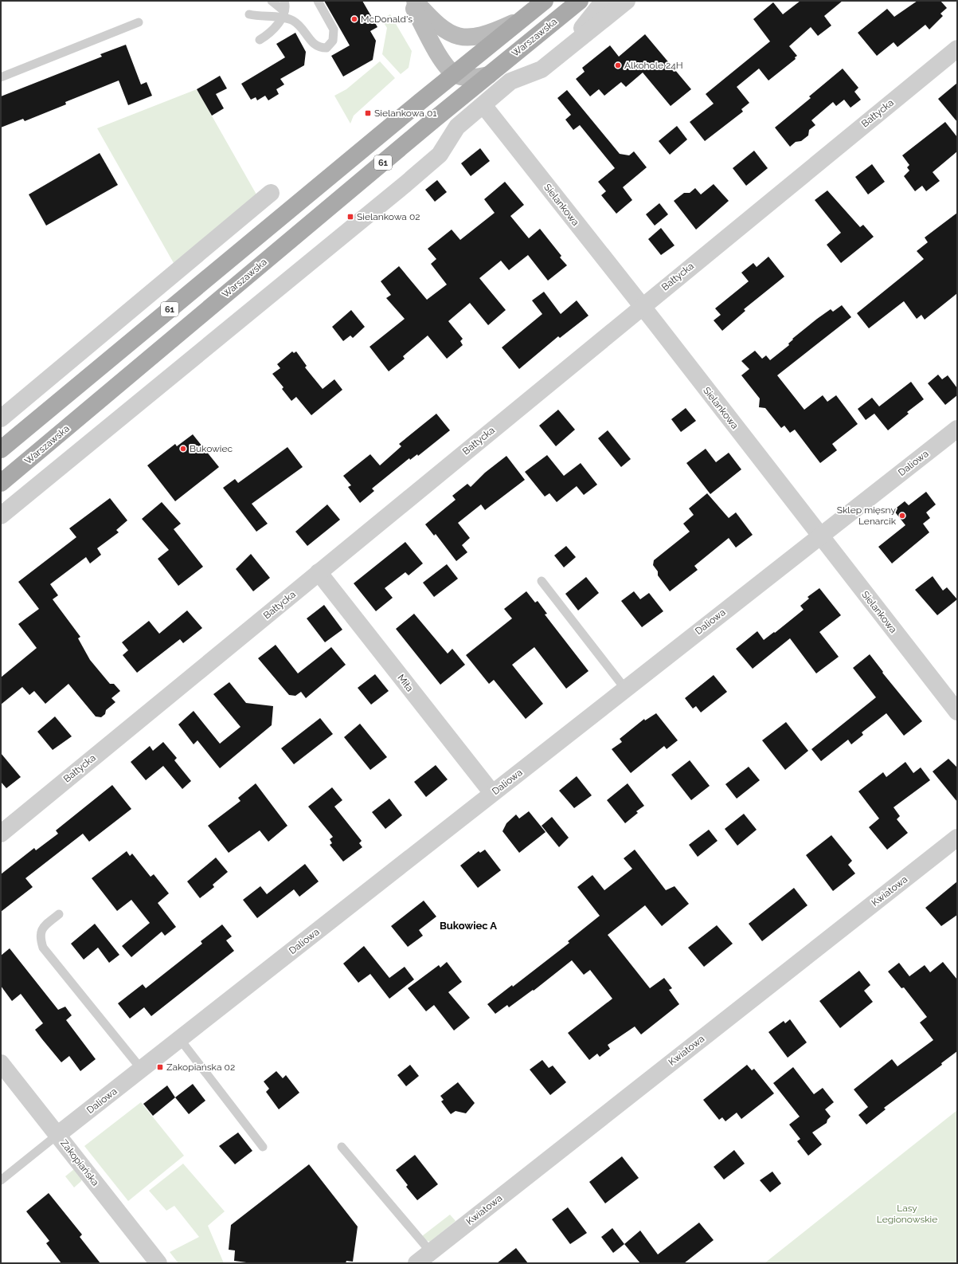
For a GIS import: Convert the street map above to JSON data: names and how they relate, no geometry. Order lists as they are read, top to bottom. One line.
{"streets":{"main road":["Warszawska","61"],"street":["Bałtycka","Sielankowa","Daliowa","Miła","Kwiatowa","Zakopiańska"]},"crossings":[["Warszawska","61"],["Bałtycka","Sielankowa"],["Bałtycka","Miła"],["Sielankowa","Daliowa"],["Daliowa","Miła"],["Daliowa","Zakopiańska"]],"districts":["Bukowiec A"],"parks":["Lasy Legionowskie"],"places":{"other":["McDonald's","Alkohole 24H","Bukowiec","Sklep mięsny Lenarcik"],"transit":["Sielankowa 01","Sielankowa 02","Zakopiańska 02"]}}
